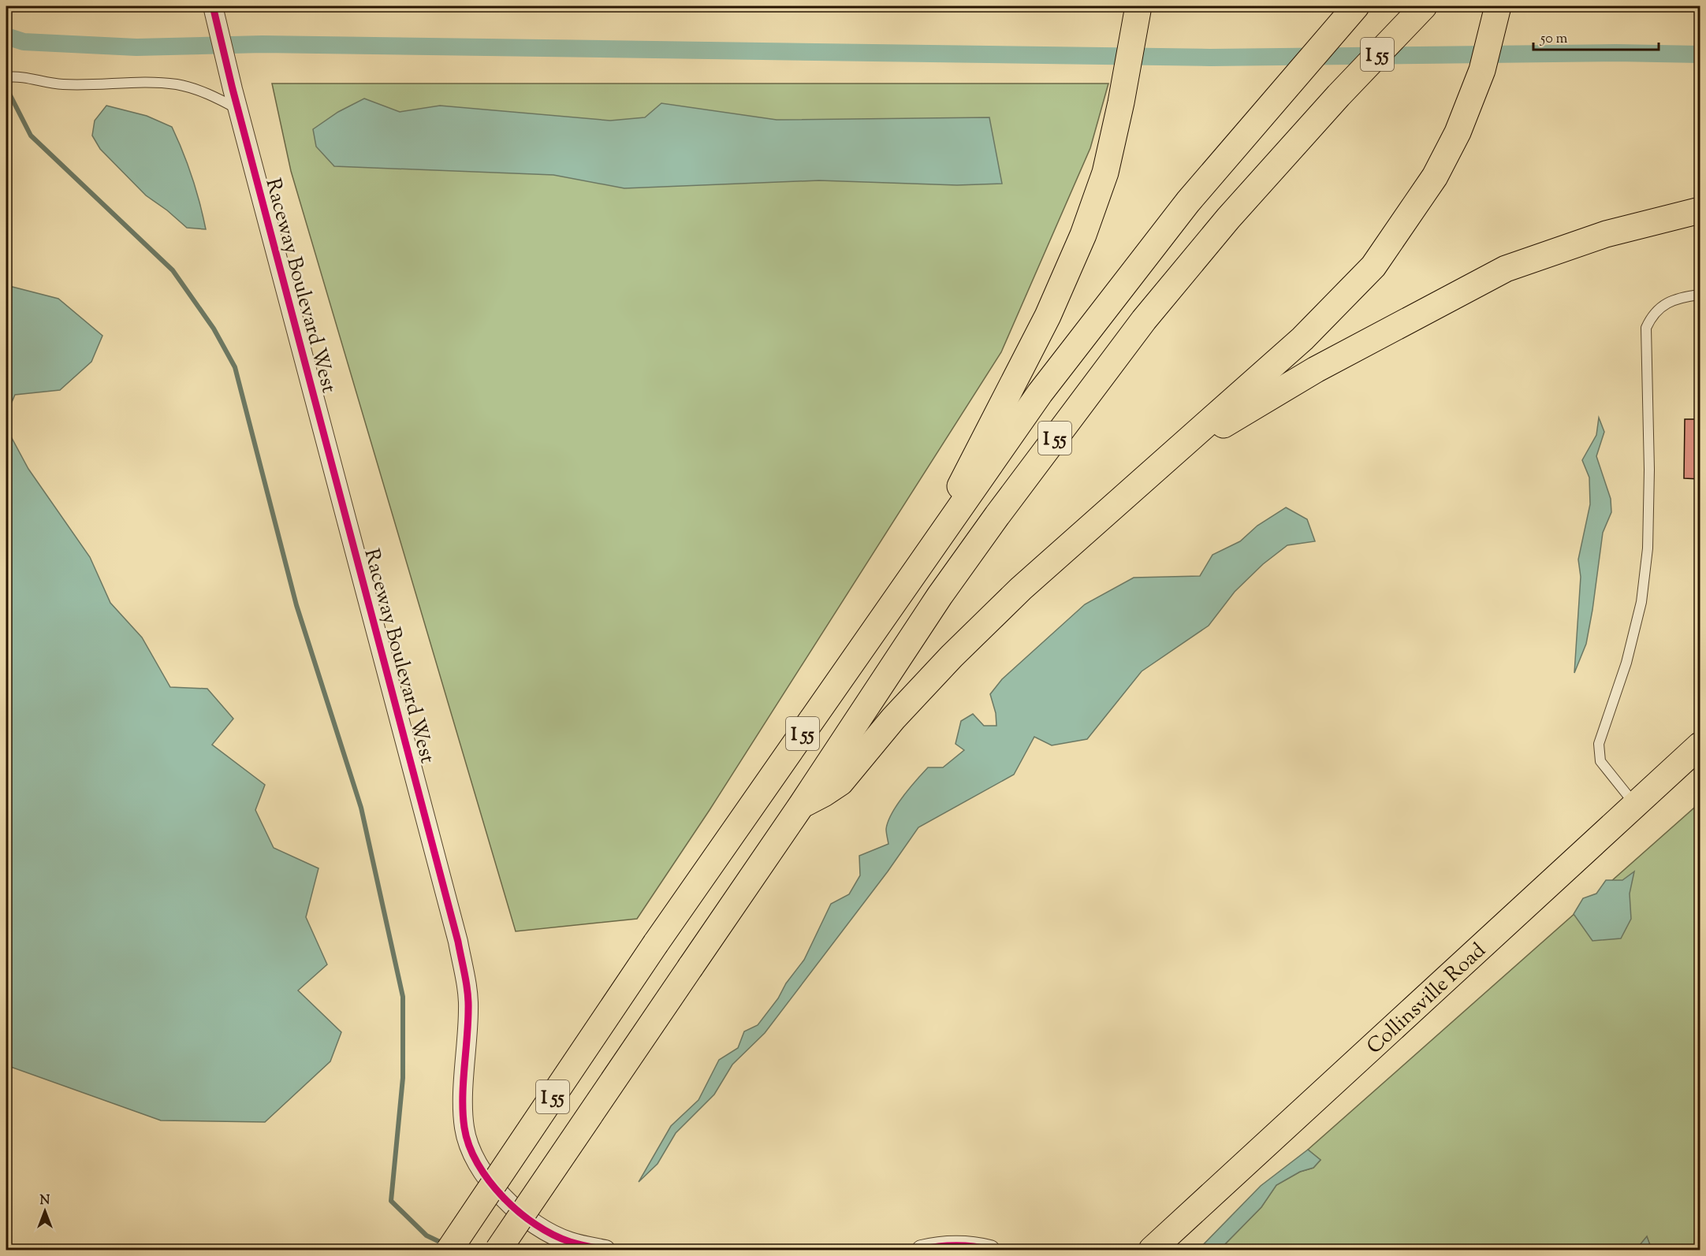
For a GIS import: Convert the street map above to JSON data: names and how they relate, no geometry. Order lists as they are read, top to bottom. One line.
{"streets":{"main road":["I 55","Collinsville Road"],"street":["Raceway Boulevard West"]},"scale_bar":"50 m","north":"top"}
